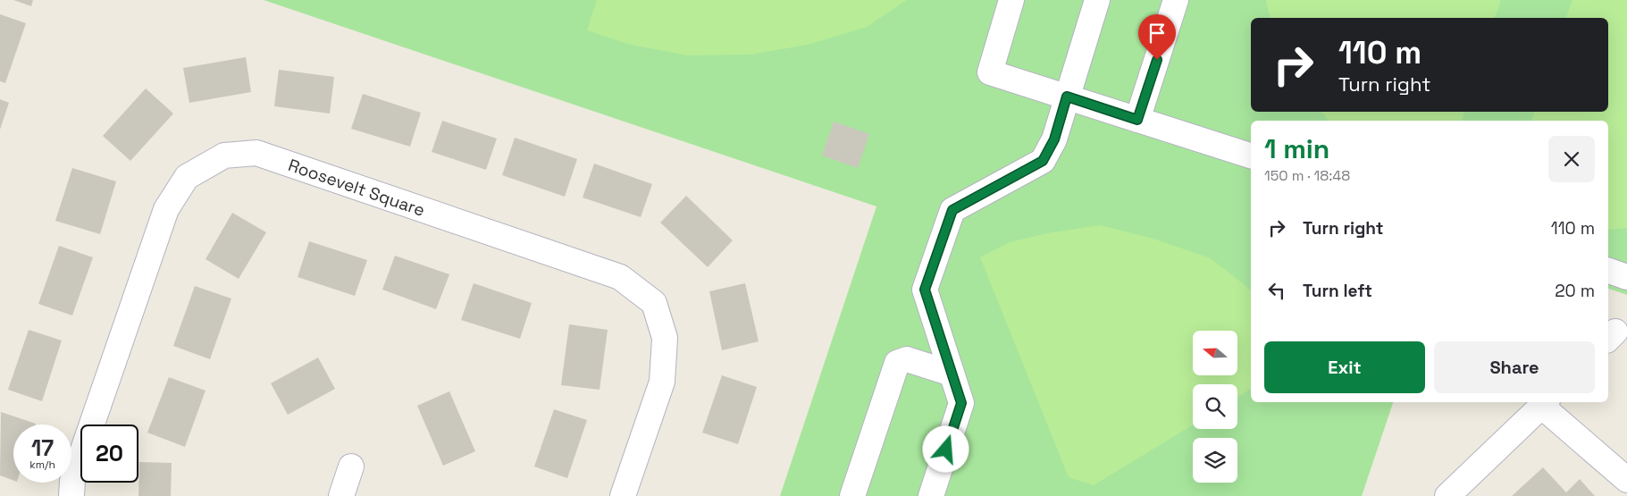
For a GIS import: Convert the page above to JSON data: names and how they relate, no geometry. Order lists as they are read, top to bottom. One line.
{"streets":{"street":["Roosevelt Square"]},"north":"left","page":{"turn":["110 m","Turn right"],"heading":["1 min","150 m · 18:48"],"list":[{"name":"Turn right","value":"110 m"},{"name":"Turn left","value":"20 m"}],"buttons":["Exit","Share"],"speed":"17 km/h","limit":"20"}}
